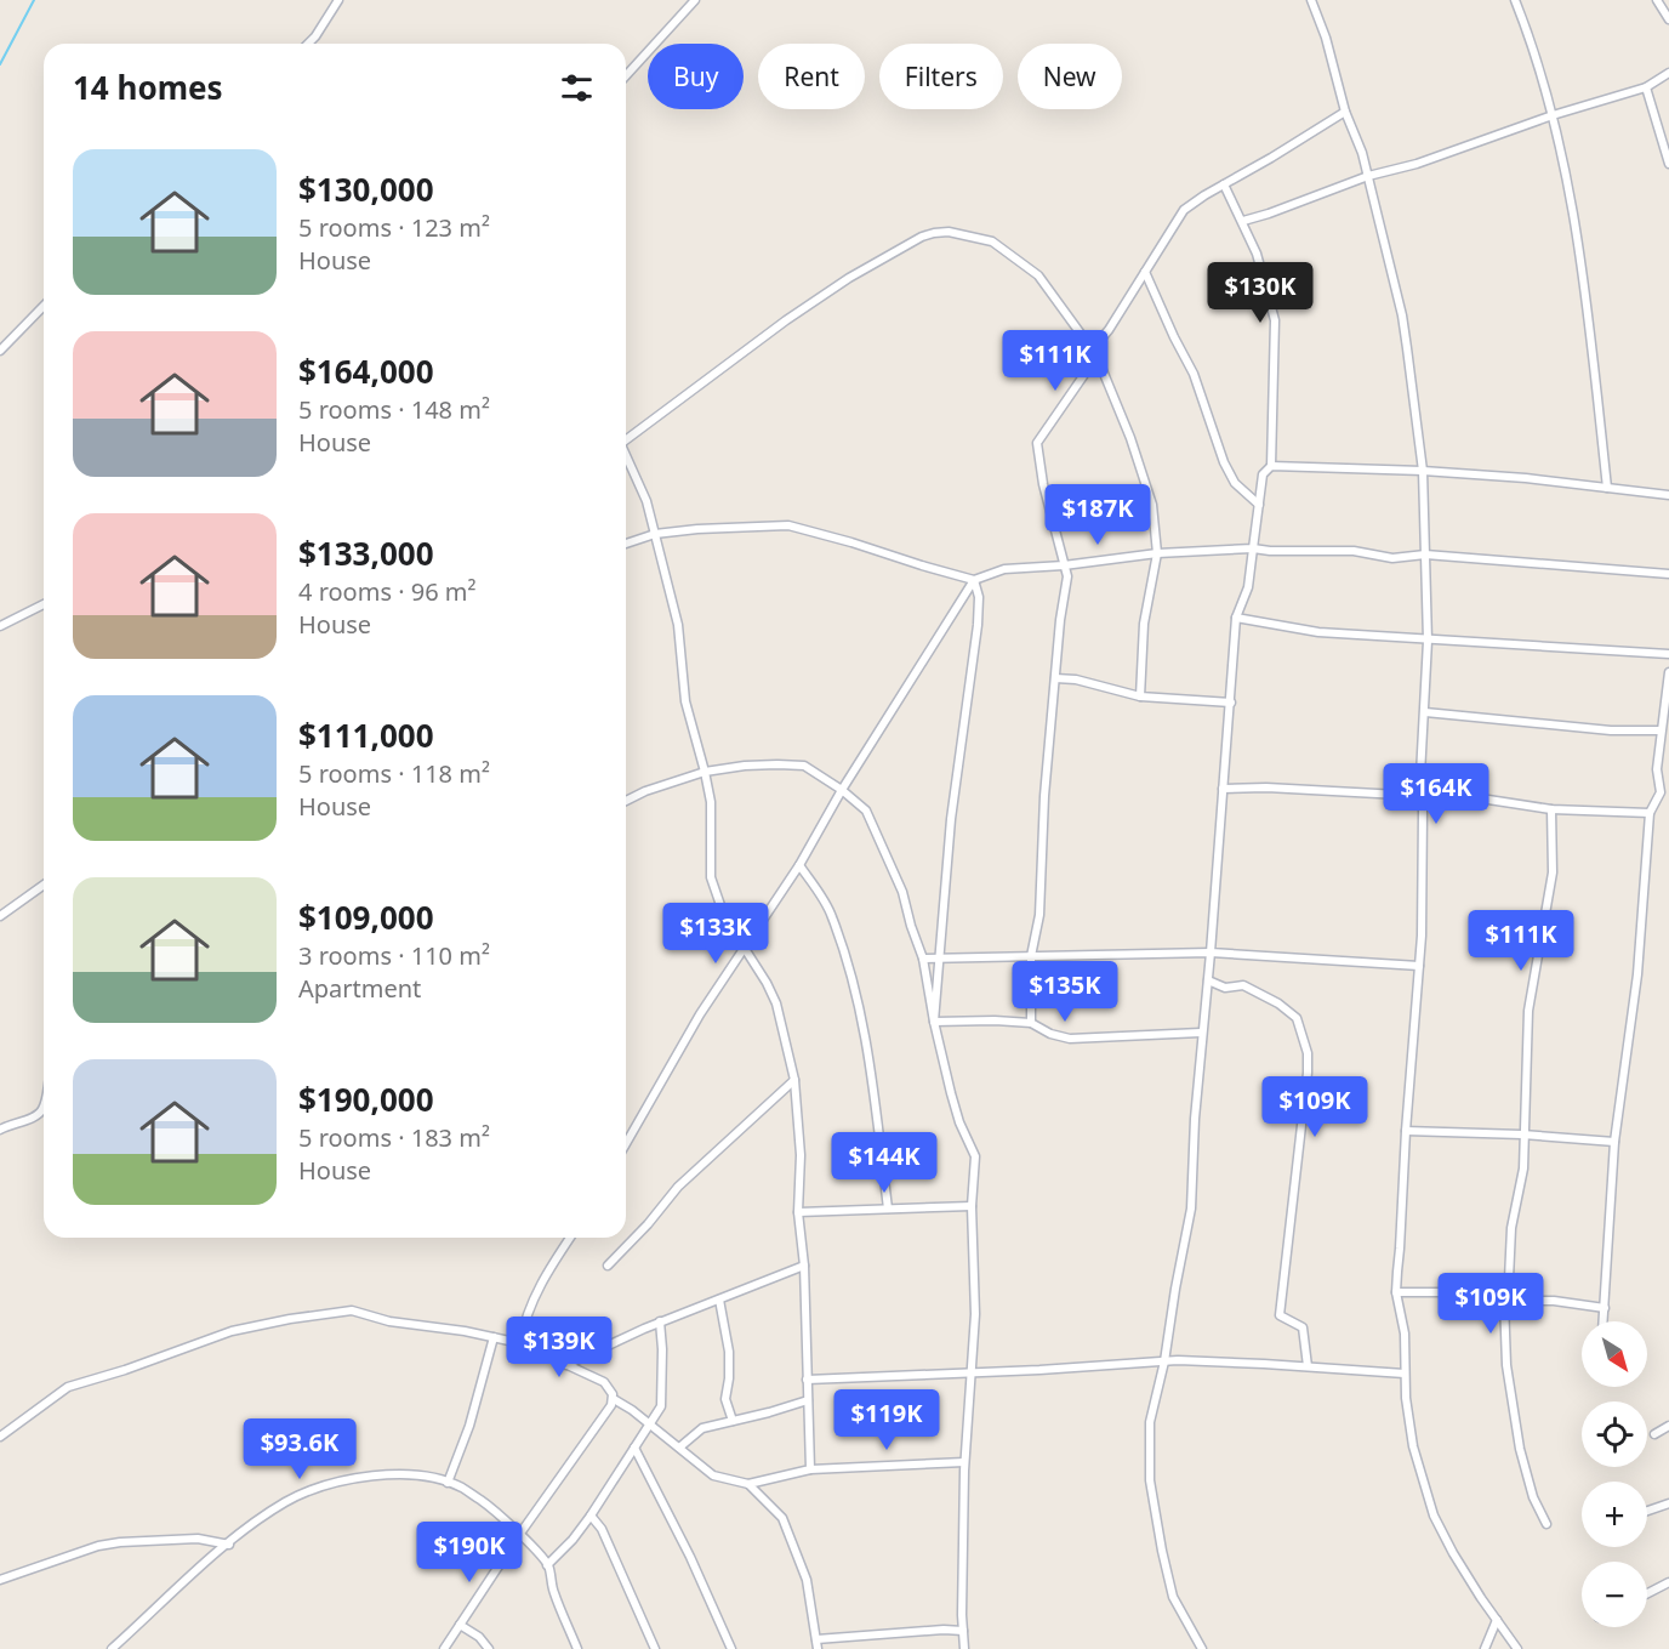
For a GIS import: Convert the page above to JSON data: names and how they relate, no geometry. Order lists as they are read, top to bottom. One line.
{"north":"bottom right","page":{"chip":["Buy","Rent","Filters","New"],"heading":"14 homes","list":[{"name":"$130,000","note":"5 rooms · 123 m² · House"},{"name":"$164,000","note":"5 rooms · 148 m² · House"},{"name":"$133,000","note":"4 rooms · 96 m² · House"},{"name":"$111,000","note":"5 rooms · 118 m² · House"},{"name":"$109,000","note":"3 rooms · 110 m² · Apartment"},{"name":"$190,000","note":"5 rooms · 183 m² · House"}],"price":["$130K","$111K","$187K","$164K","$133K","$111K","$135K","$109K","$144K","$109K","$139K","$119K","$93.6K","$190K"],"map_buttons":["+","−"]}}
